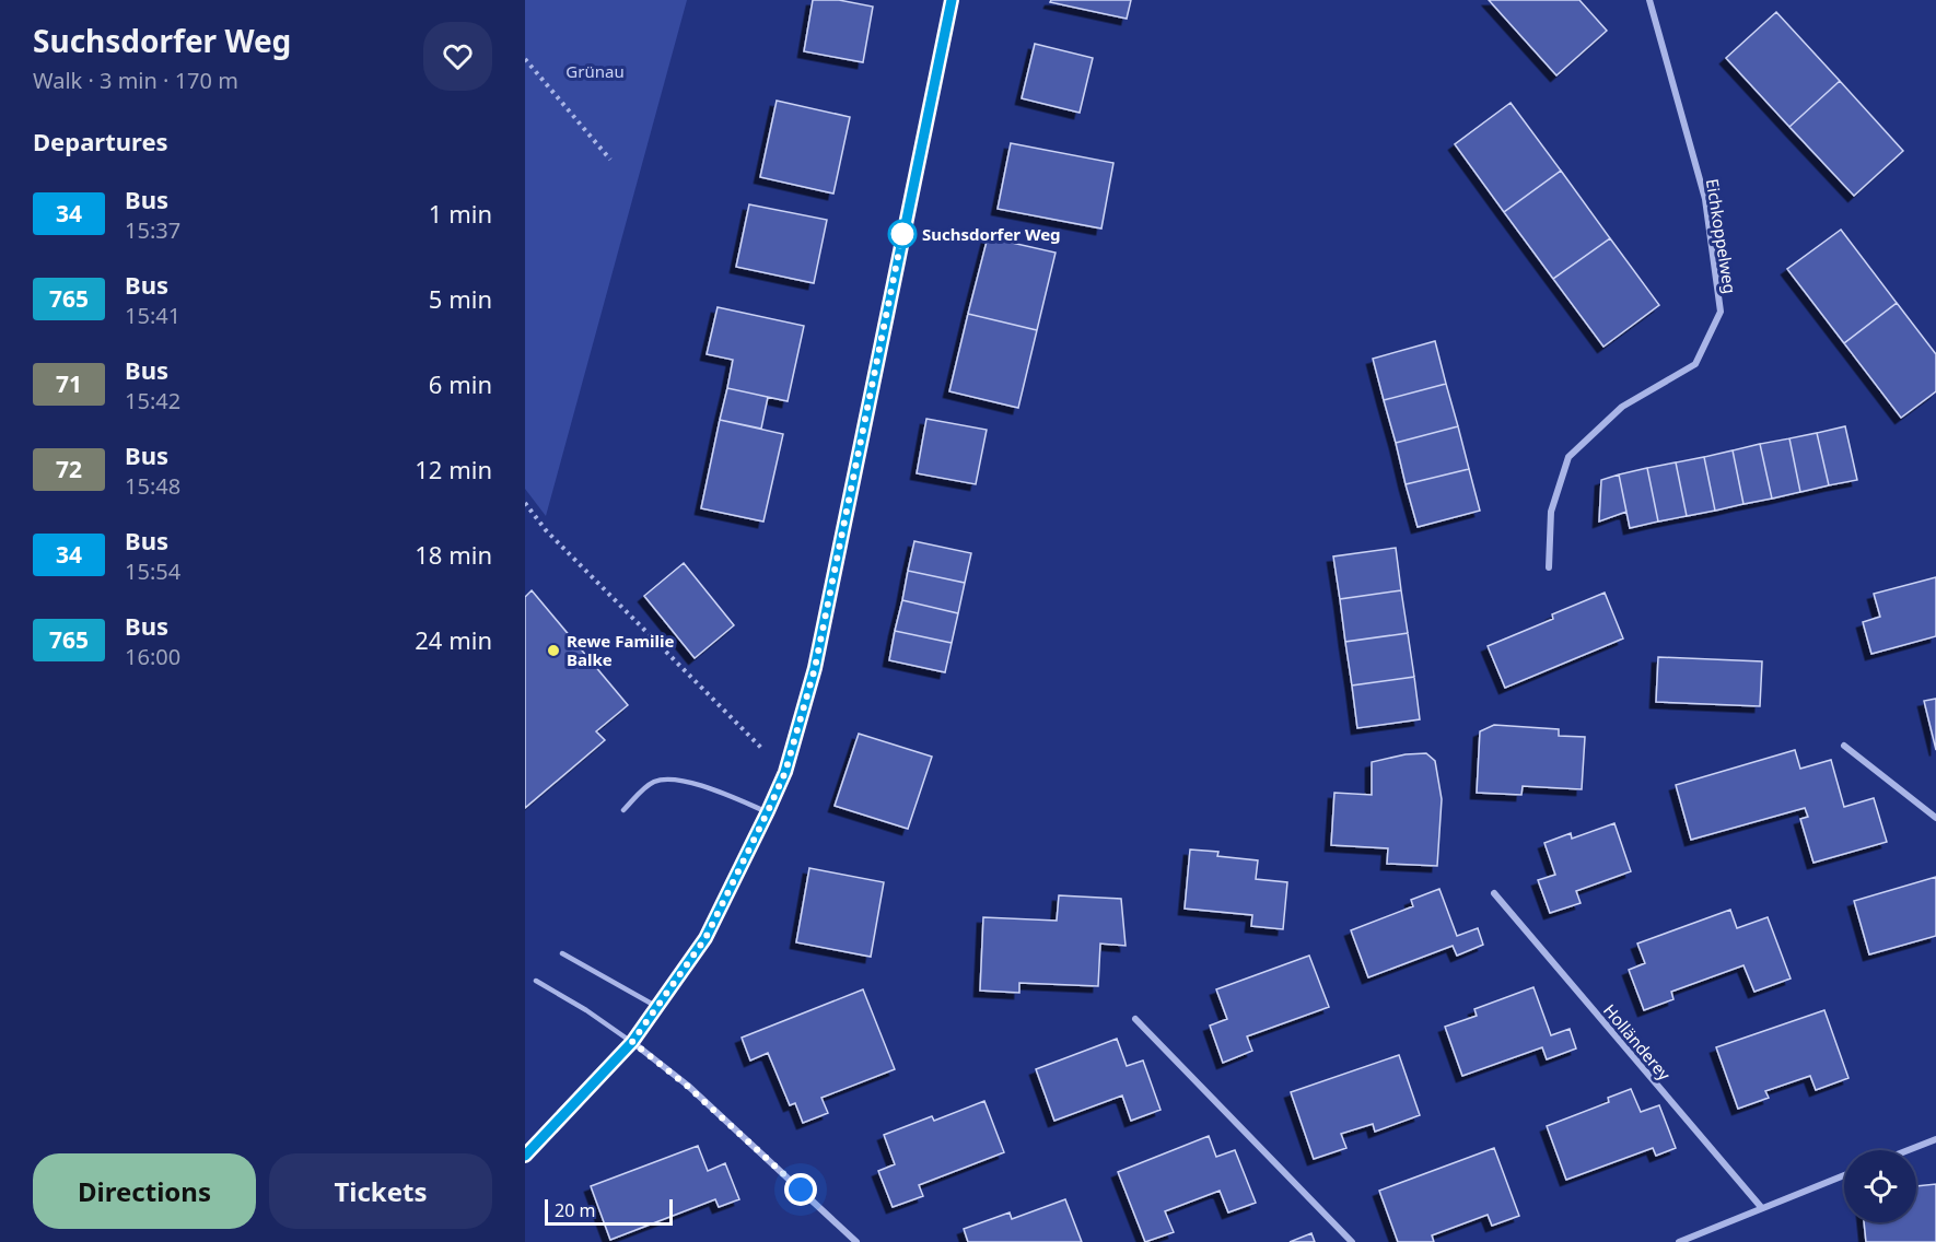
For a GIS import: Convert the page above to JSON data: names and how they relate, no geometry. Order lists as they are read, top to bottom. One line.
{"streets":{"street":["Eichkoppelweg","Holländerey"]},"parks":["Grünau"],"places":["Suchsdorfer Weg","Rewe Familie Balke"],"lines":["bus line 34"],"scale_bar":"20 m","page":{"heading":[["Suchsdorfer Weg","Walk · 3 min · 170 m"],"Departures"],"list":[{"mark":"34","name":"Bus","note":"15:37","value":"1 min"},{"mark":"765","name":"Bus","note":"15:41","value":"5 min"},{"mark":"71","name":"Bus","note":"15:42","value":"6 min"},{"mark":"72","name":"Bus","note":"15:48","value":"12 min"},{"mark":"34","name":"Bus","note":"15:54","value":"18 min"},{"mark":"765","name":"Bus","note":"16:00","value":"24 min"}],"buttons":["Directions","Tickets"],"scale":"20 m"}}
